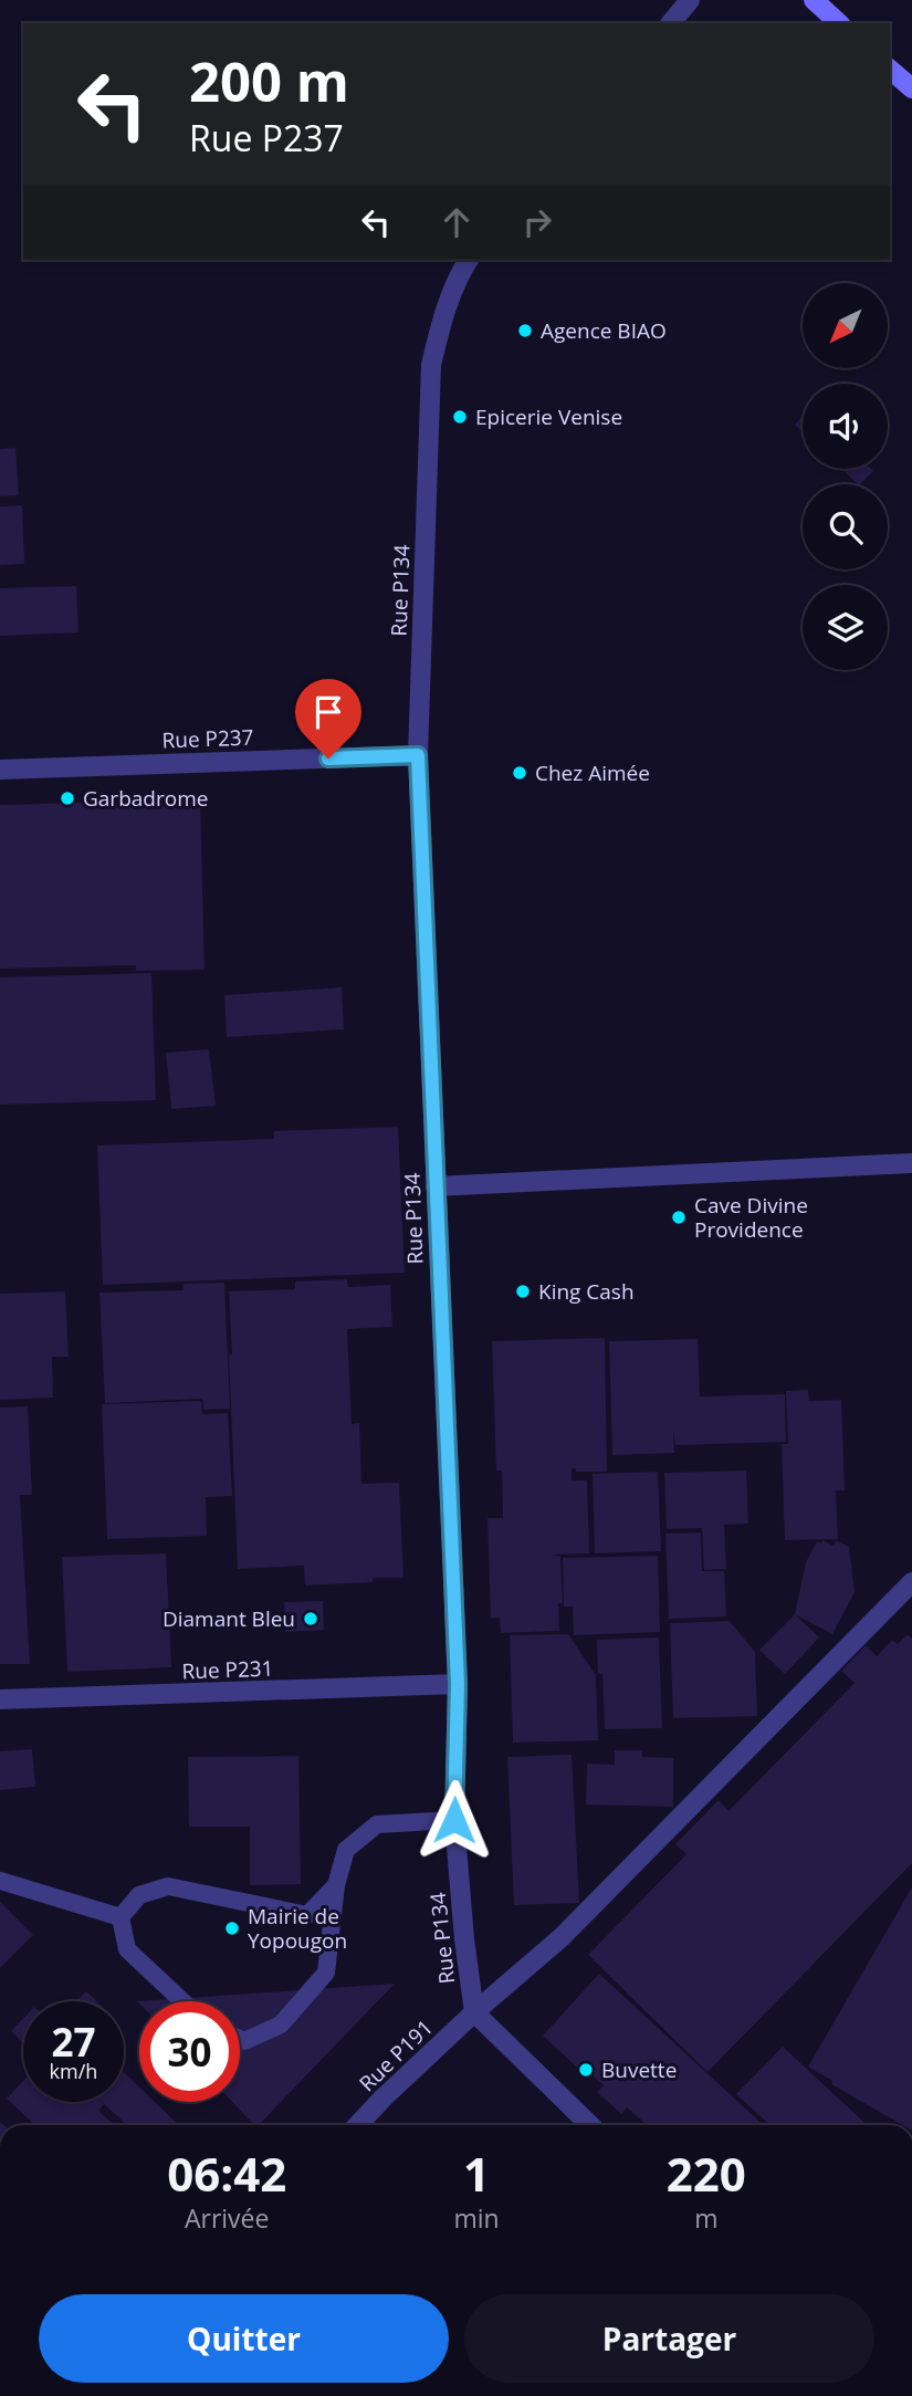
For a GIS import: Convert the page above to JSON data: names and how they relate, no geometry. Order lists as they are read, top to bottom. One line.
{"streets":{"street":["Rue P134","Rue P237","Rue P231","Rue P191"]},"crossings":[["Rue P134","Rue P237"],["Rue P134","Rue P231"],["Rue P134","Rue P191"]],"places":["Agence BIAO","Epicerie Venise","Chez Aimée","Garbadrome","Cave Divine Providence","King Cash","Diamant Bleu","Mairie de Yopougon","Buvette"],"north":"bottom left","page":{"turn":["200 m","Rue P237"],"speed":"27 km/h","limit":"30","eta":["06:42","Arrivée","1","min","220","m"],"buttons":["Quitter","Partager"]}}
